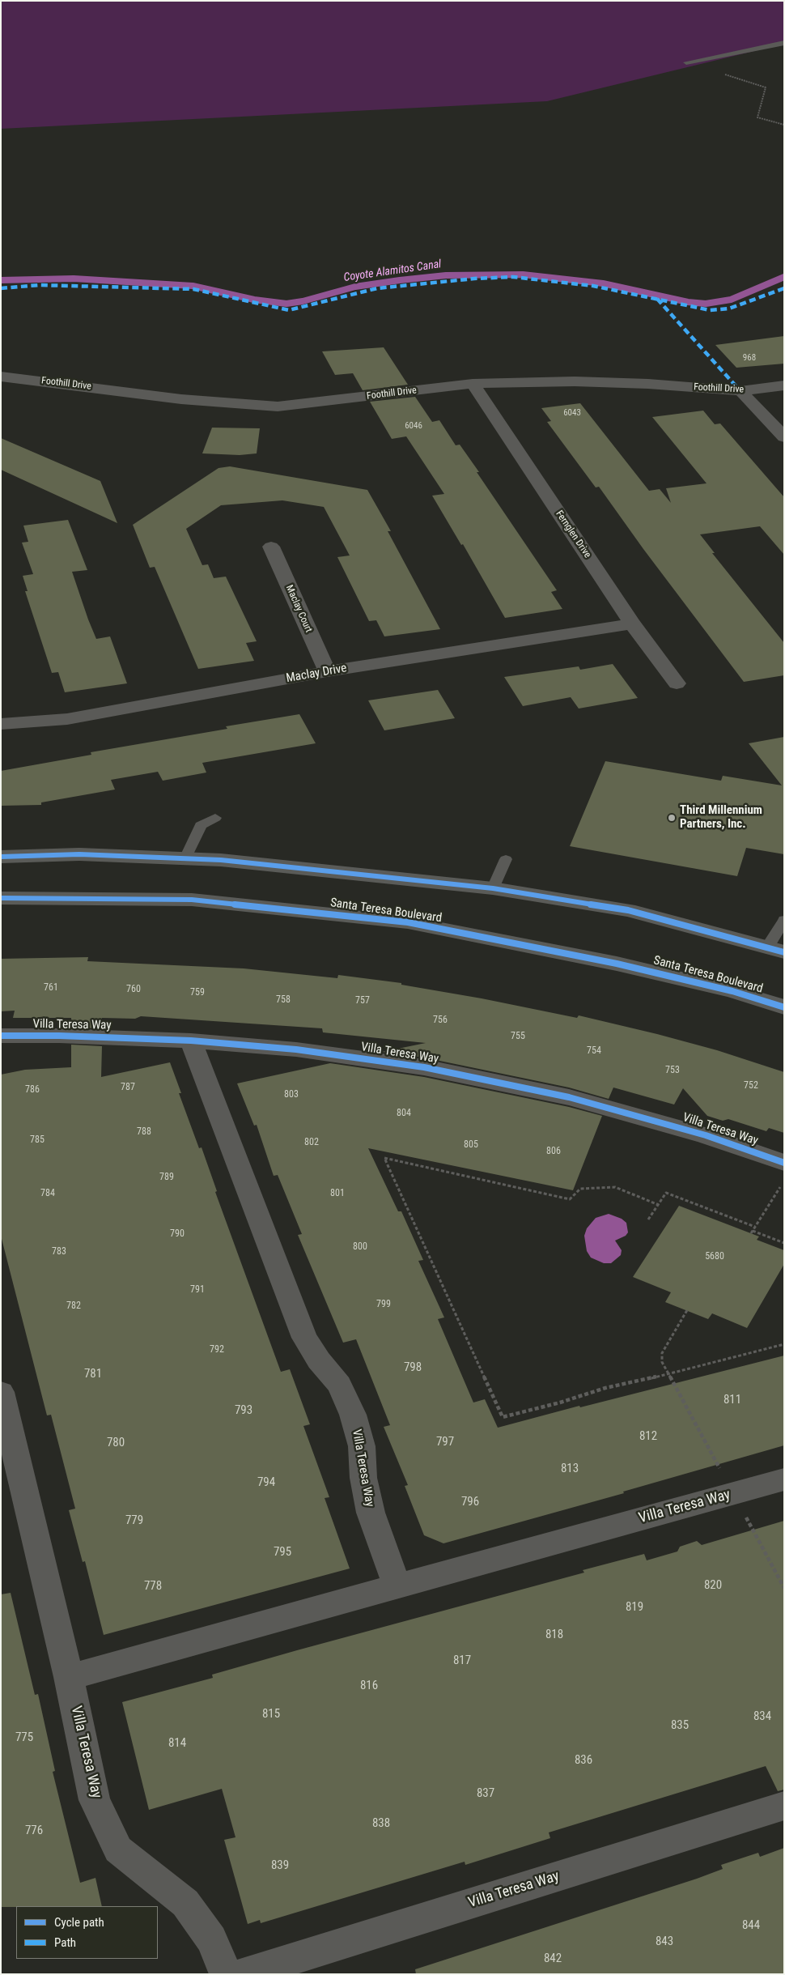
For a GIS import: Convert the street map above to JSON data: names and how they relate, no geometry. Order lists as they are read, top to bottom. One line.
{"streets":{"main road":["Santa Teresa Boulevard"],"street":["Foothill Drive","Fernglen Drive","Maclay Court","Maclay Drive","Villa Teresa Way"]},"crossings":[["Foothill Drive","Fernglen Drive"],["Fernglen Drive","Maclay Drive"],["Maclay Court","Maclay Drive"]],"water":["Coyote Alamitos Canal"],"places":["Third Millennium Partners, Inc."],"house_numbers":["968","6043","6046","761","760","759","758","757","756","755","754","753","752","787","786","803","804","788","785","802","805","806","789","784","801","790","800","783","5680","791","799","782","792","798","781","811","793","812","797","780","813","794","796","779","795","820","778","819","818","817","816","815","834","835","775","814","836","837","838","776","839","844","843","842"],"legend":["Cycle path","Path"]}
